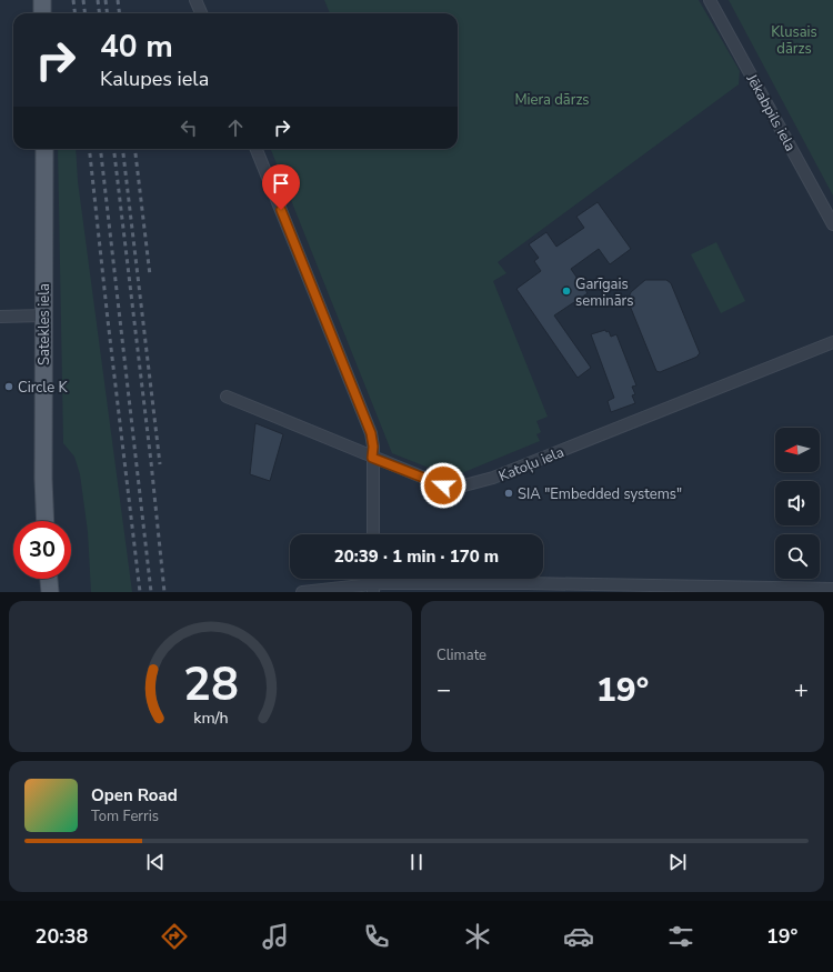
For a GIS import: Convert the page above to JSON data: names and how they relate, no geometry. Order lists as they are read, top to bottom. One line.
{"streets":{"main road":["Satekles iela"],"street":["Jēkabpils iela","Katoļu iela"]},"parks":["Klusais dārzs","Miera dārzs"],"places":["Garīgais seminārs","Circle K","SIA \"Embedded systems\""],"north":"left","page":{"turn":["40 m","Kalupes iela"],"limit":"30","trip":"20:39 · 1 min · 170 m","tile":"Climate","heat":["−","19°","+"],"song":["Open Road","Tom Ferris"],"tabs":["20:38","19°"],"gauge":["28","km/h"]}}
